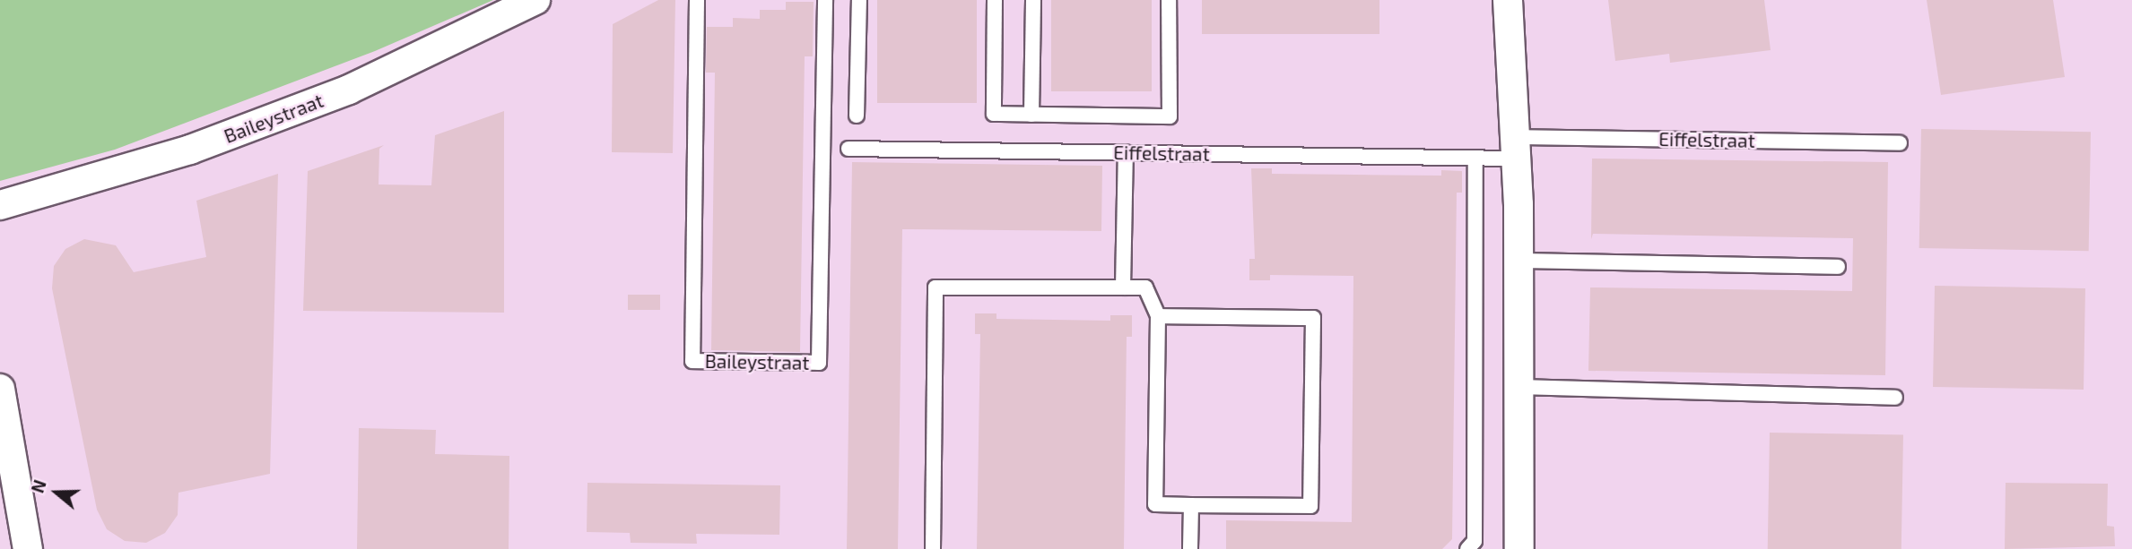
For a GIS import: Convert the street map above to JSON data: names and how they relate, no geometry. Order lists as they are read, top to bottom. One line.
{"streets":{"street":["Baileystraat"],"lane":["Eiffelstraat"]},"north":"left"}
